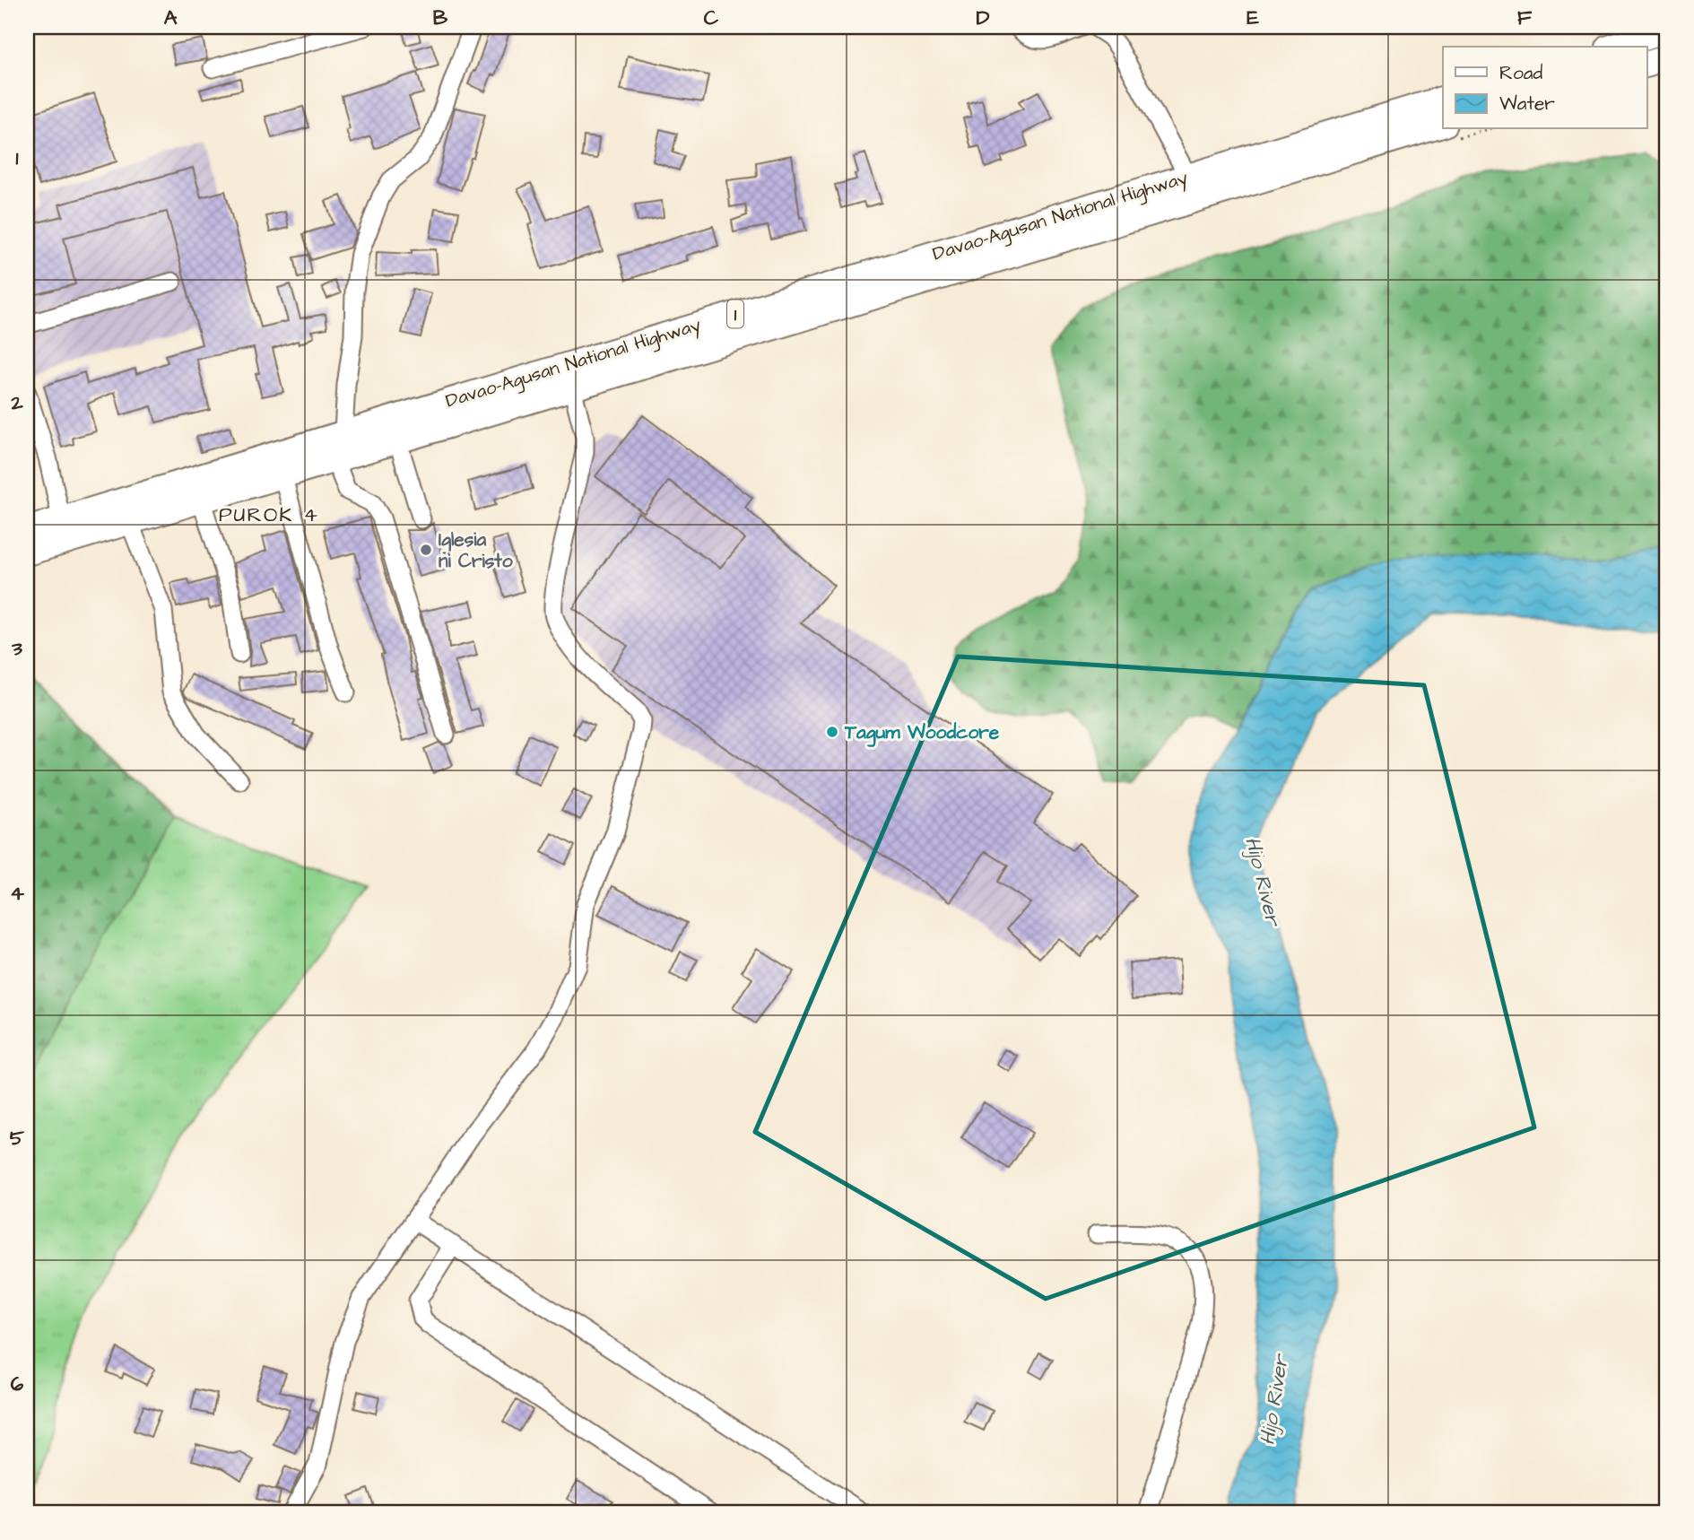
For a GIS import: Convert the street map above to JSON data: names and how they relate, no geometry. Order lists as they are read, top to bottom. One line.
{"streets":{"highway":["Davao-Agusan National Highway","1"]},"districts":["PUROK 4"],"water":["Hijo River"],"places":["Iglesia ni Cristo","Tagum Woodcore"],"legend":["Road","Water"],"grid":{"columns":["A","B","C","D","E","F"],"rows":["1","2","3","4","5","6"]}}
